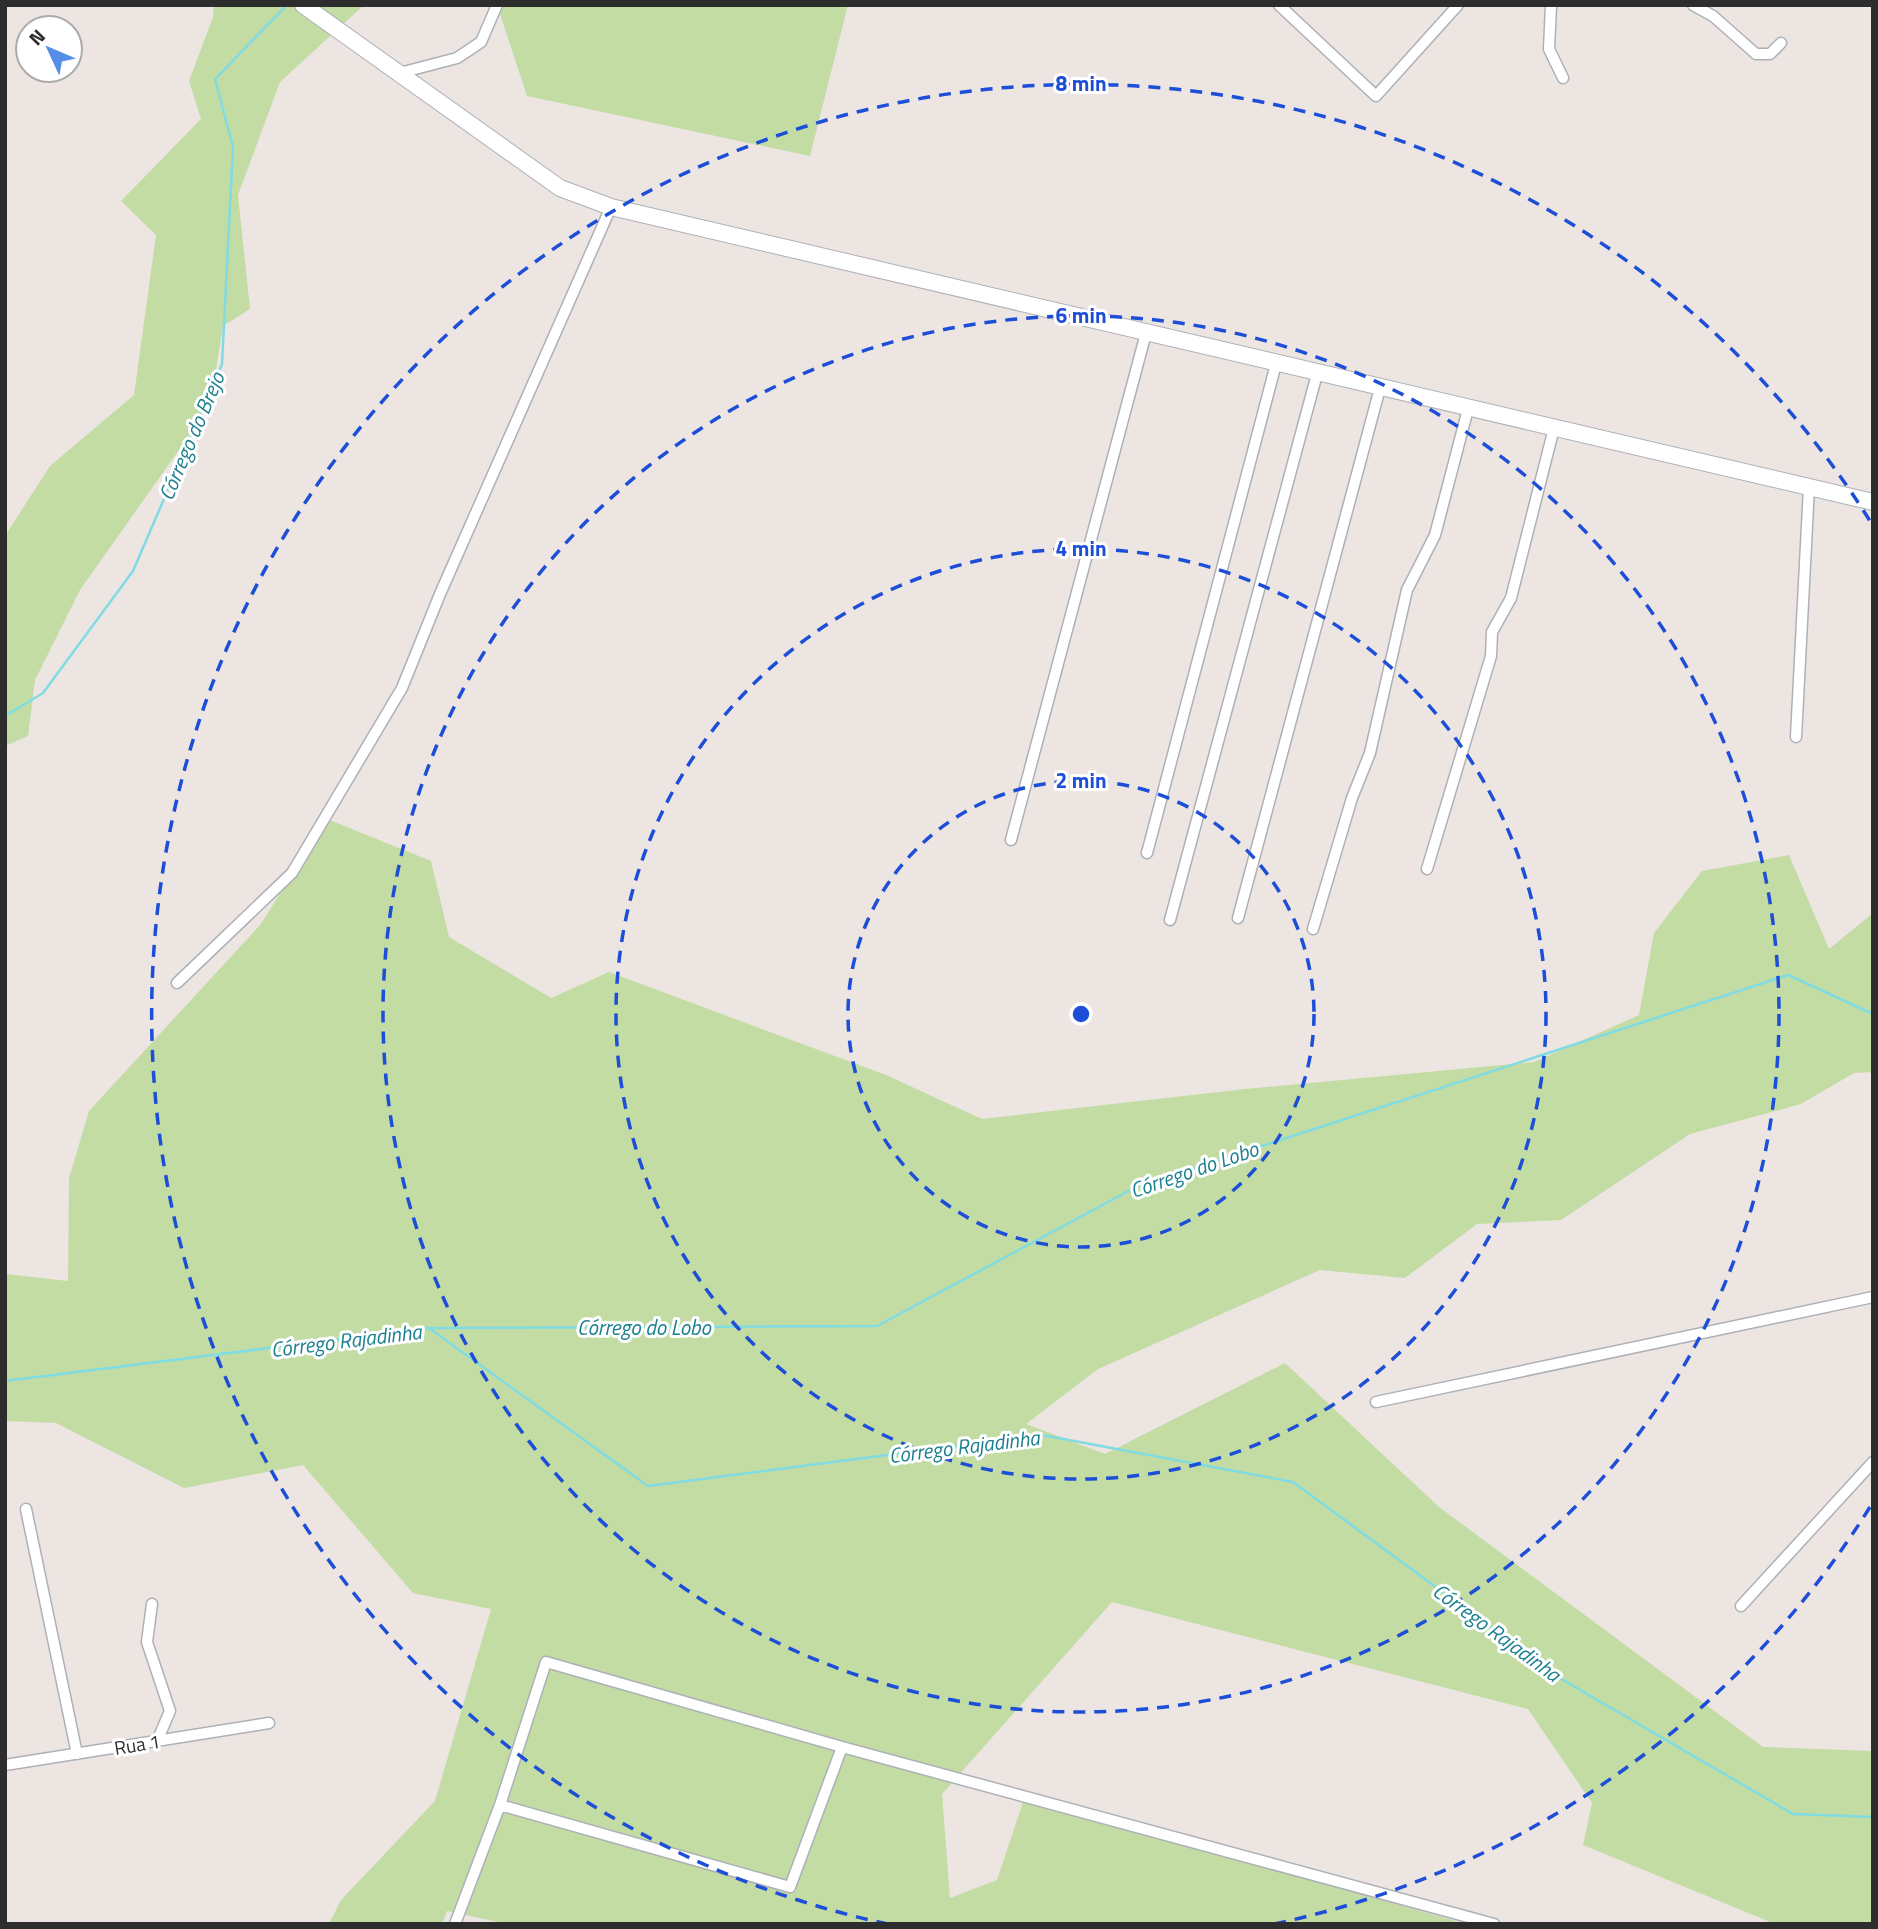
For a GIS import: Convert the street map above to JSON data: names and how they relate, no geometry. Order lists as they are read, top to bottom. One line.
{"streets":{"street":["Rua 1"]},"water":["Córrego do Brejo","Córrego do Lobo","Córrego Rajadinha"],"north":"top left","rings":["8 min","6 min","4 min","2 min"]}
